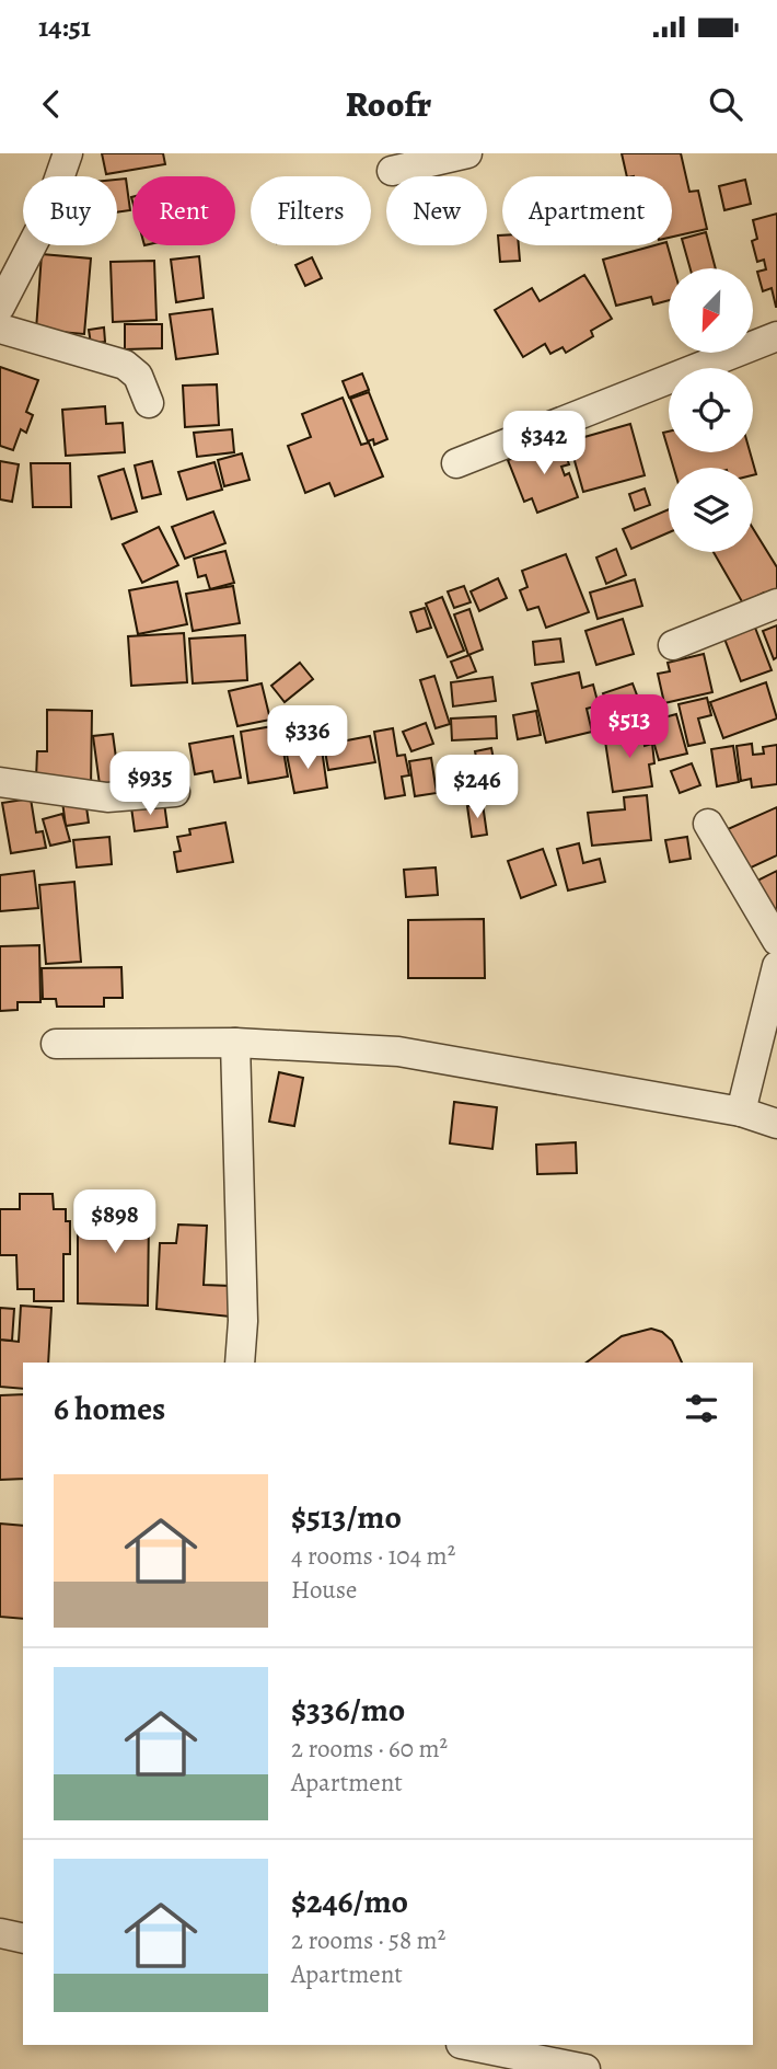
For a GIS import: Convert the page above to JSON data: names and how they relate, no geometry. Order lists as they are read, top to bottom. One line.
{"north":"bottom left","page":{"status":"14:51","header":"Roofr","chip":["Buy","Rent","Filters","New","Apartment"],"price":["$342","$513","$336","$935","$246","$898"],"heading":"6 homes","list":[{"name":"$513/mo","note":"4 rooms · 104 m² · House"},{"name":"$336/mo","note":"2 rooms · 60 m² · Apartment"},{"name":"$246/mo","note":"2 rooms · 58 m² · Apartment"}]}}
